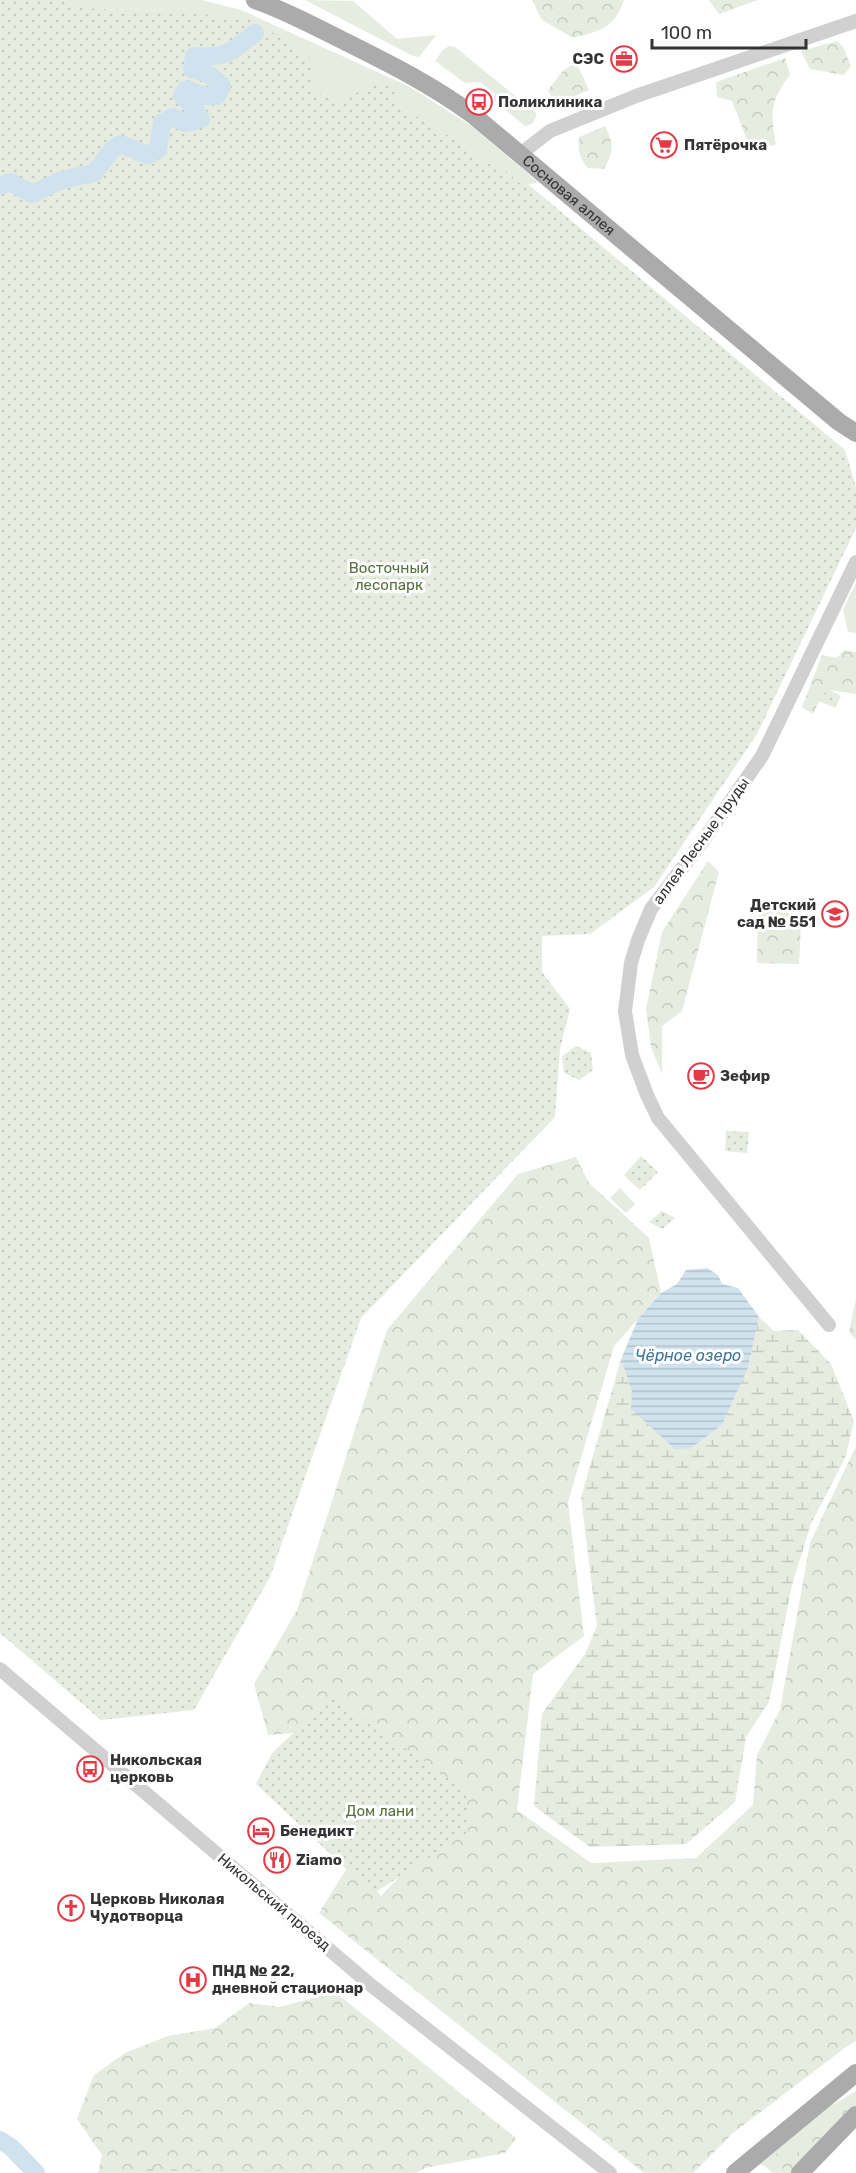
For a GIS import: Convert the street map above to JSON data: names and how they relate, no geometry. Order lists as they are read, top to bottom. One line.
{"streets":{"main road":["Сосновая аллея"],"street":["аллея Лесные Пруды","Никольский проезд"]},"water":["Чёрное озеро"],"parks":["Восточный лесопарк","Дом лани"],"places":{"office":["СЭС"],"bus stop":["Поликлиника","Никольская церковь"],"supermarket":["Пятёрочка"],"school or university":["Детский сад № 551"],"cafe":["Зефир"],"hotel":["Бенедикт"],"restaurant":["Ziamo"],"church":["Церковь Николая Чудотворца"],"hospital":["ПНД № 22, дневной стационар"]},"scale_bar":"100 m"}
